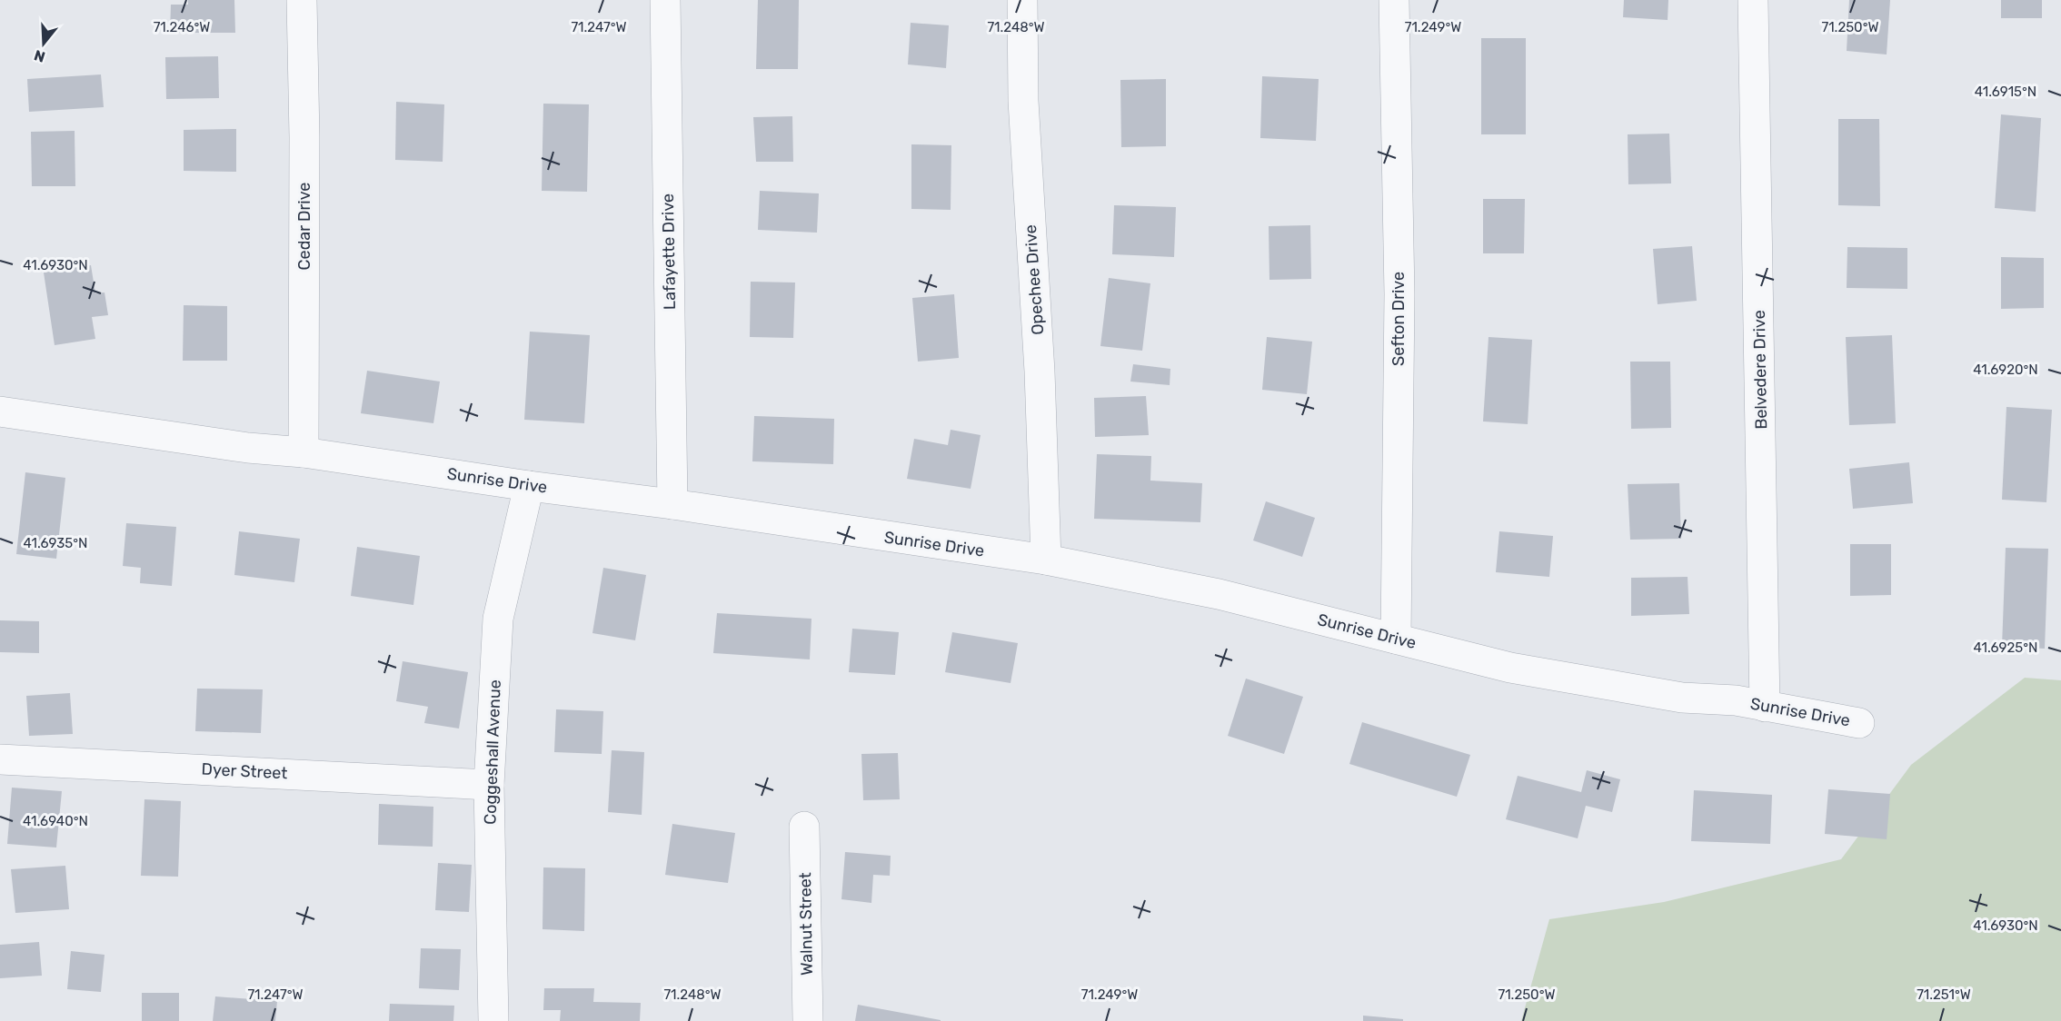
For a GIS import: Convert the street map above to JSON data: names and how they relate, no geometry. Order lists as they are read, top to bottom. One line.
{"streets":{"street":["Cedar Drive","Lafayette Drive","Opechee Drive","Sefton Drive","Belvedere Drive","Sunrise Drive","Coggeshall Avenue","Dyer Street","Walnut Street"]},"crossings":[["Cedar Drive","Sunrise Drive"],["Lafayette Drive","Sunrise Drive"],["Opechee Drive","Sunrise Drive"],["Sefton Drive","Sunrise Drive"],["Belvedere Drive","Sunrise Drive"],["Sunrise Drive","Coggeshall Avenue"],["Coggeshall Avenue","Dyer Street"]],"north":"bottom","coordinates":["71.246°W","71.247°W","71.248°W","71.249°W","71.250°W","41.6915°N","41.6930°N","41.6920°N","41.6935°N","41.6925°N","41.6940°N","71.251°W"]}
